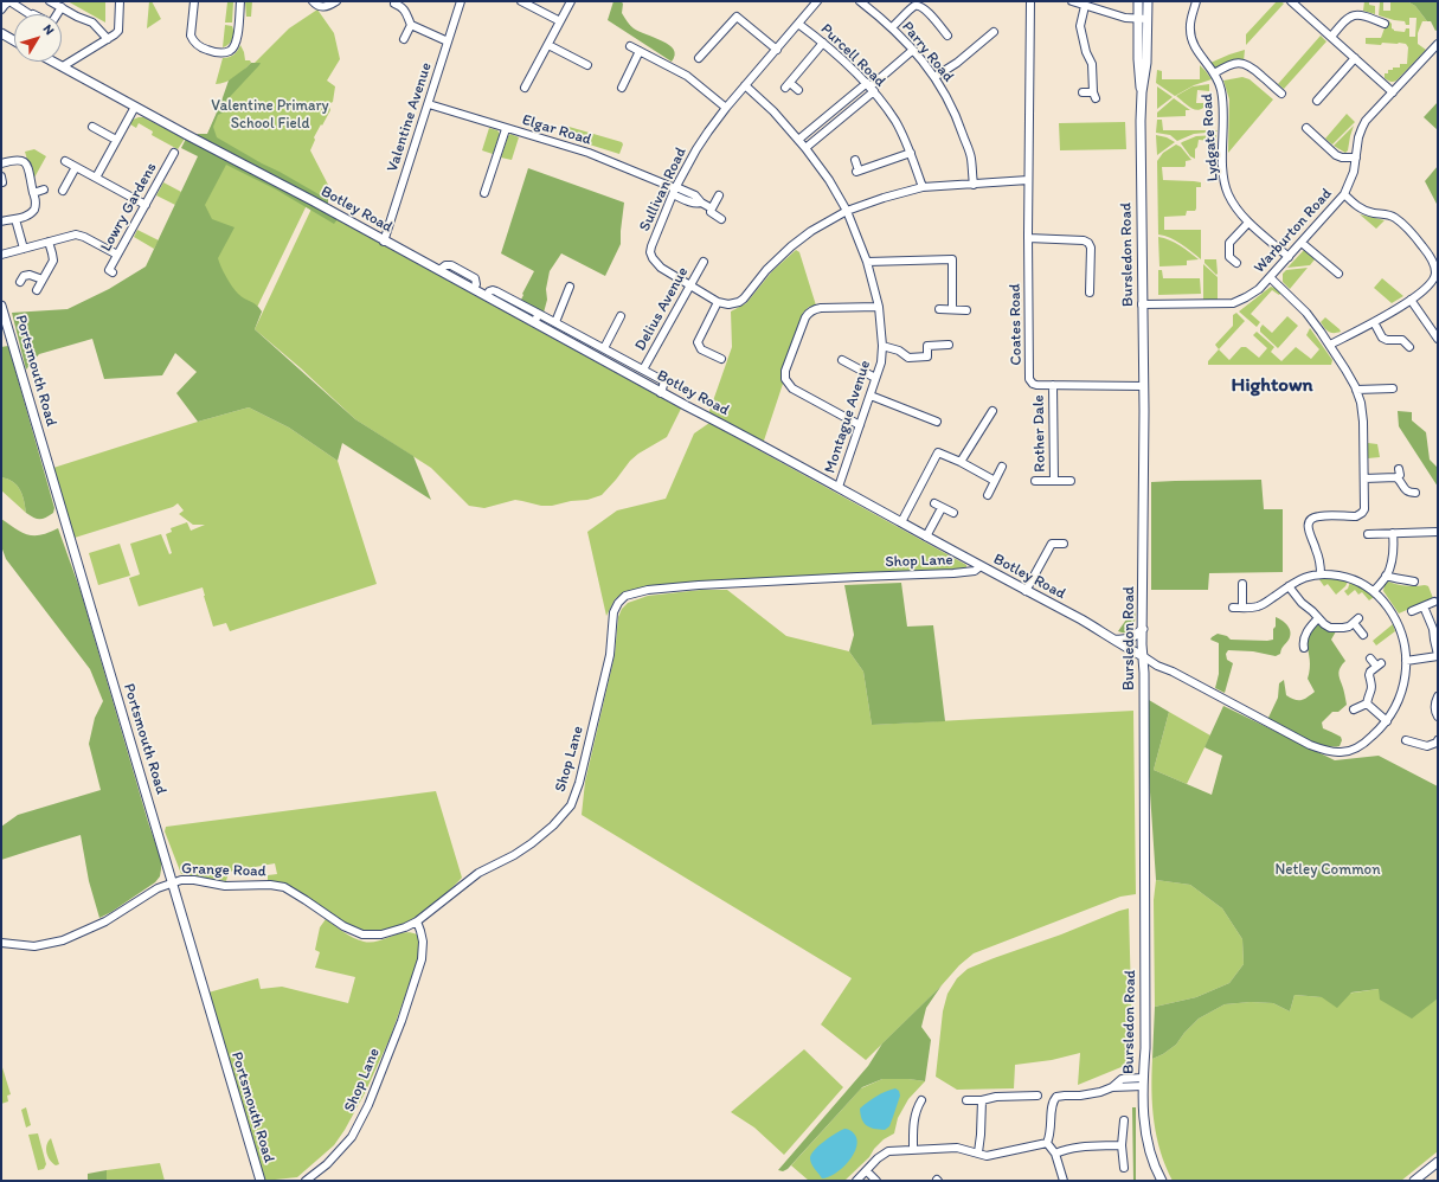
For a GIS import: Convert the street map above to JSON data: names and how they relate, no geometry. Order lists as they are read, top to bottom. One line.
{"streets":{"main road":["Botley Road","Bursledon Road","Portsmouth Road"],"street":["Parry Road","Purcell Road","Valentine Avenue","Elgar Road","Lydgate Road","Sullivan Road","Lowry Gardens","Warburton Road","Delius Avenue","Coates Road","Montague Avenue","Rother Dale","Shop Lane","Grange Road"]},"crossings":[["Purcell Road","Sullivan Road"],["Valentine Avenue","Elgar Road"],["Valentine Avenue","Botley Road"],["Elgar Road","Sullivan Road"],["Lydgate Road","Warburton Road"],["Sullivan Road","Delius Avenue"],["Sullivan Road","Montague Avenue"],["Botley Road","Bursledon Road"],["Botley Road","Montague Avenue"],["Botley Road","Shop Lane"],["Warburton Road","Bursledon Road"],["Bursledon Road","Coates Road"],["Coates Road","Rother Dale"],["Portsmouth Road","Grange Road"],["Shop Lane","Grange Road"]],"districts":["Hightown"],"parks":["Valentine Primary School Field","Netley Common"],"north":"top right"}
